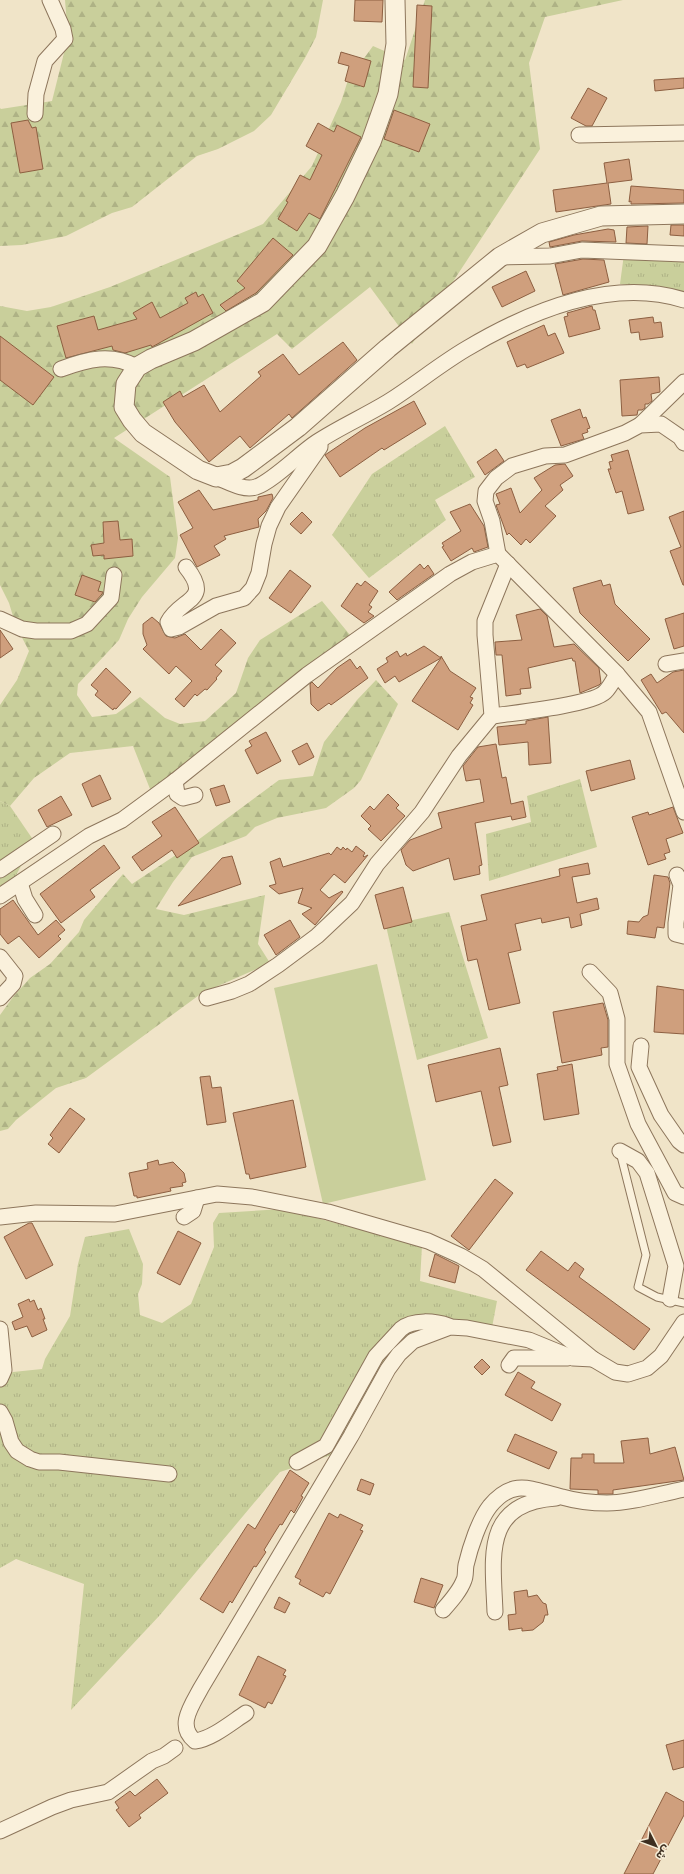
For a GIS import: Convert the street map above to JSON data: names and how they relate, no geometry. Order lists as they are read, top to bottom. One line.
{"north":"bottom right"}
